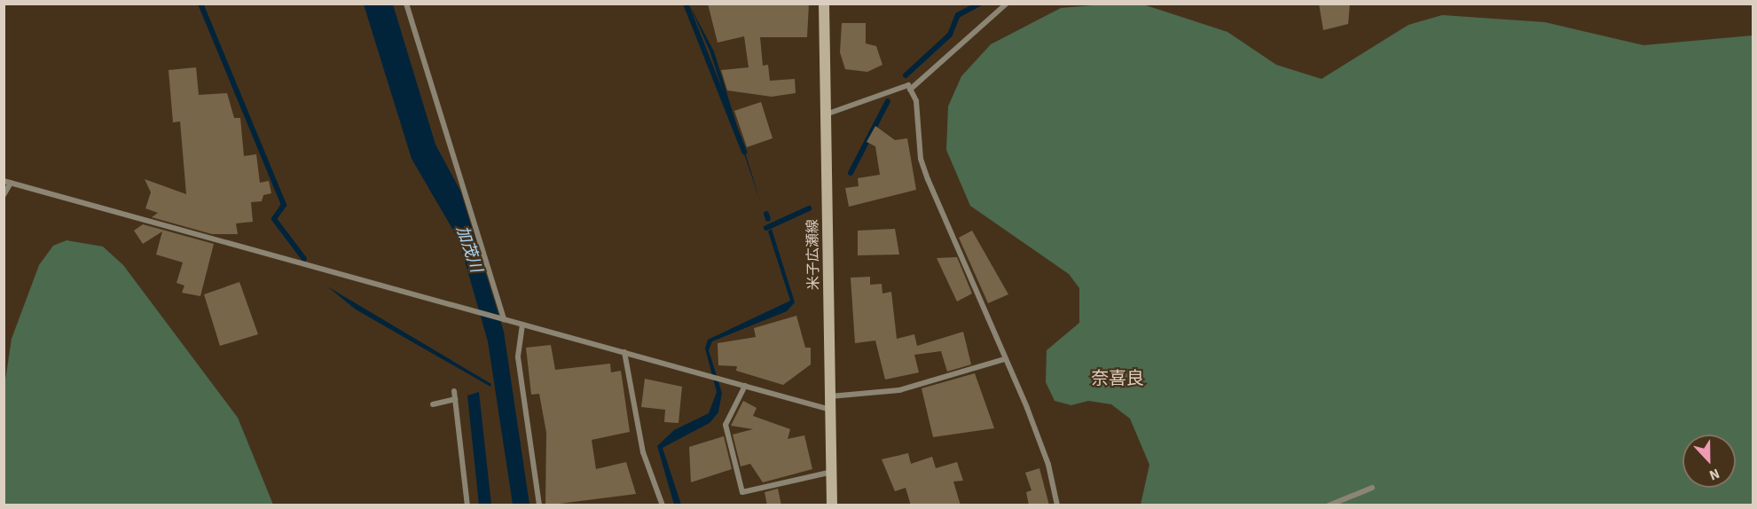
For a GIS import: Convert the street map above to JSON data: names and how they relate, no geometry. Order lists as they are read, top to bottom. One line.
{"streets":{"main road":["米子広瀬線"]},"districts":["奈喜良"],"water":["加茂川"],"north":"bottom"}
